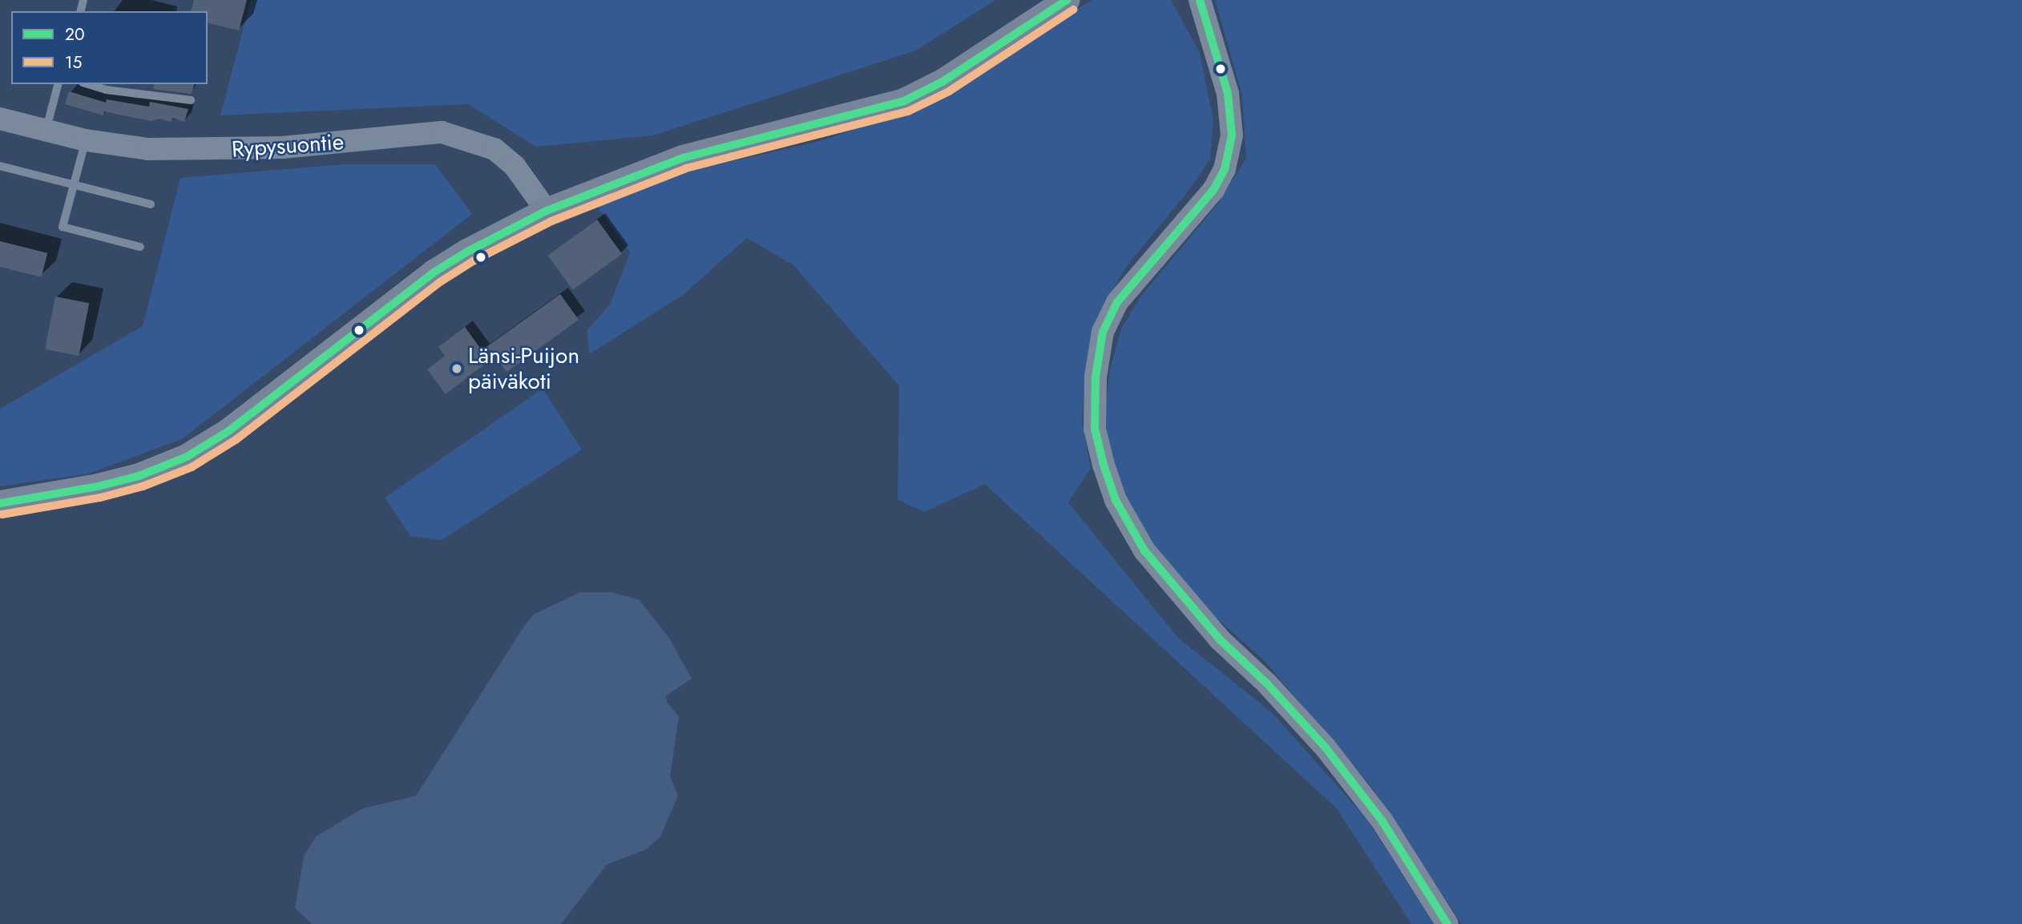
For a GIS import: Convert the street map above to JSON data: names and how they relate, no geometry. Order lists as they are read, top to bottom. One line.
{"streets":{"street":["Rypysuontie"]},"places":["Länsi-Puijon päiväkoti"],"lines":["transit line 20","transit line 15"],"legend":["20","15"]}
